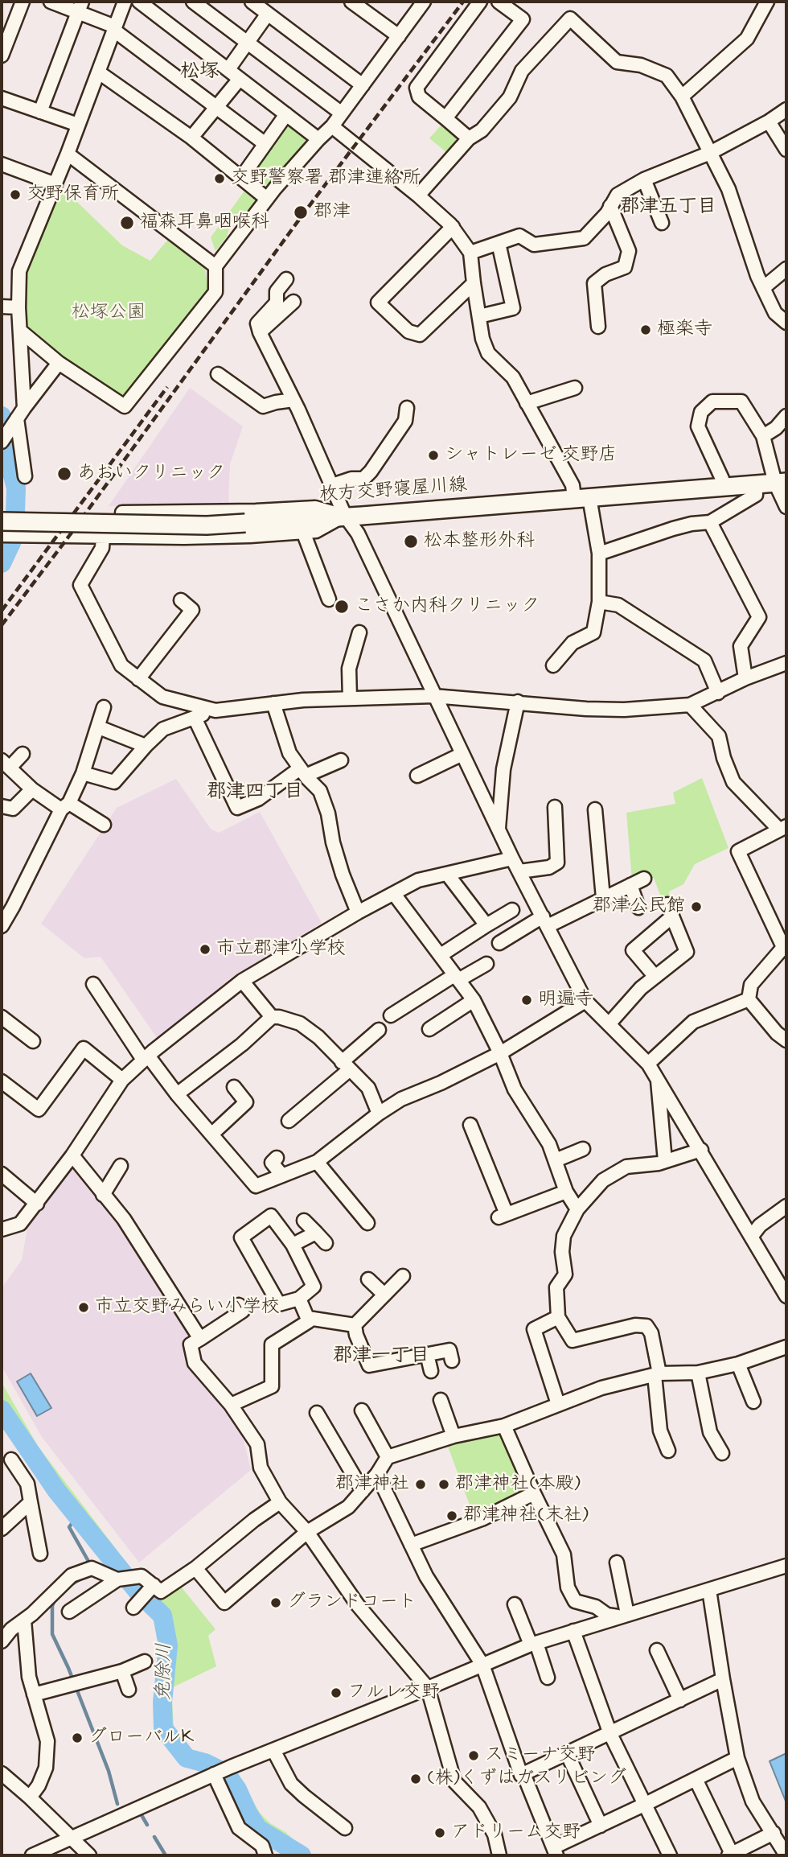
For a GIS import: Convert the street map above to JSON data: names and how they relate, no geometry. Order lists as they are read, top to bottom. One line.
{"streets":{"main road":["枚方交野寝屋川線"]},"districts":["松塚","郡津五丁目","郡津四丁目","郡津一丁目"],"water":["免除川"],"parks":["松塚公園"],"places":["交野警察署 郡津連絡所","交野保育所","郡津","福森耳鼻咽喉科","極楽寺","シャトレーゼ 交野店","あおいクリニック","松本整形外科","こさか内科クリニック","郡津公民館","市立郡津小学校","明遍寺","市立交野みらい小学校","郡津神社","郡津神社(本殿)","郡津神社(末社)","グランドコート","フルレ交野","グローバルK","スミーナ交野","(株)くずはガスリビング","アドリーム交野"]}
